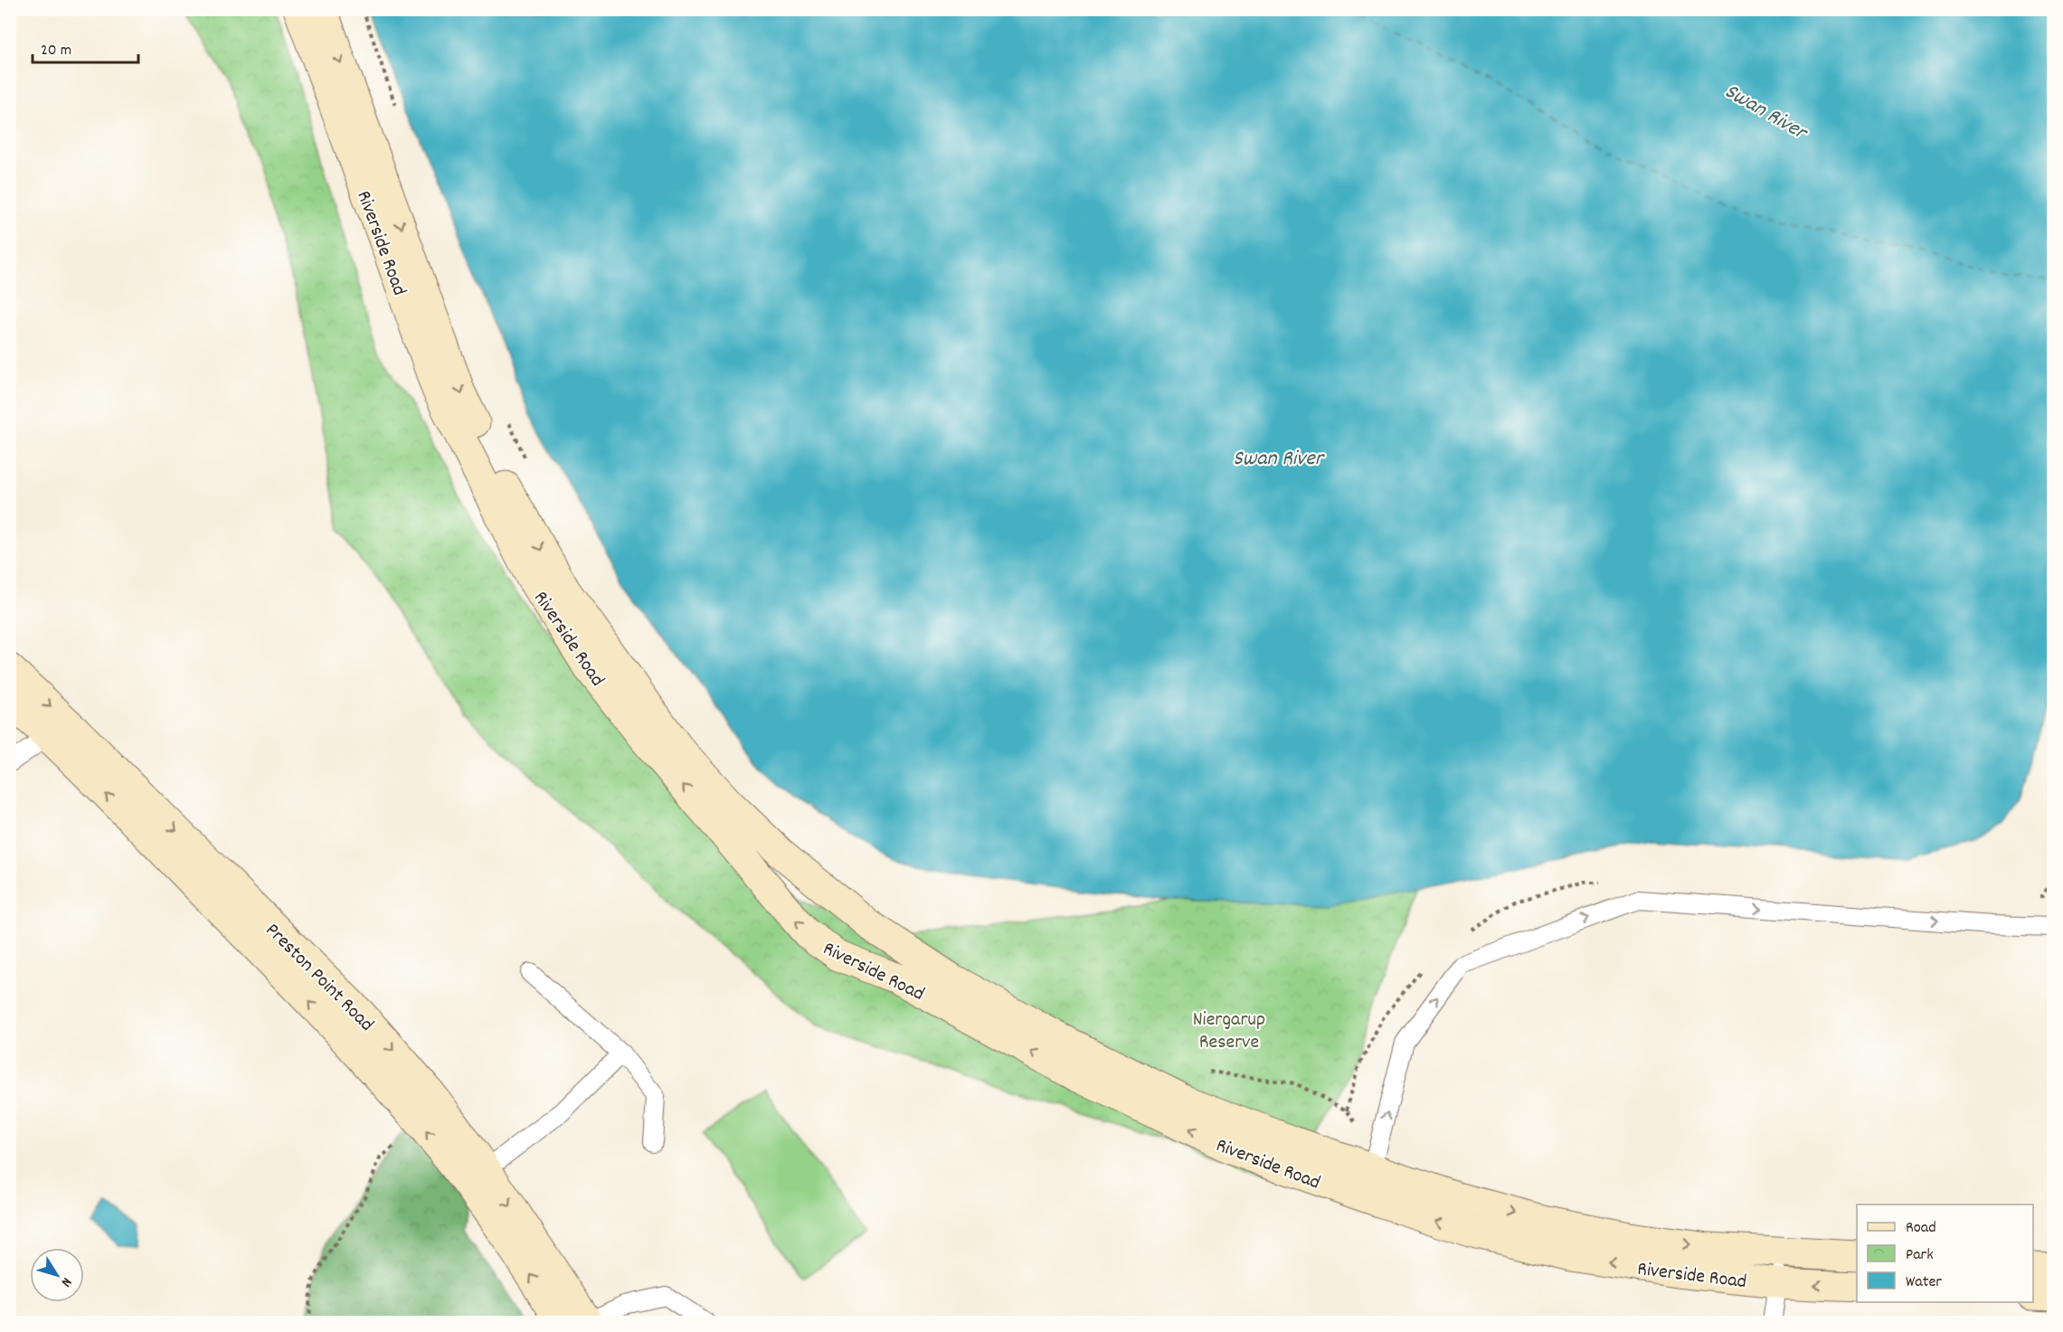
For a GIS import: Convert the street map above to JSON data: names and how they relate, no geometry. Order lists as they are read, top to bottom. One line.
{"streets":{"street":["Riverside Road","Preston Point Road"]},"water":["Swan River"],"parks":["Niergarup Reserve"],"legend":["Road","Park","Water"],"scale_bar":"20 m","north":"bottom right"}
